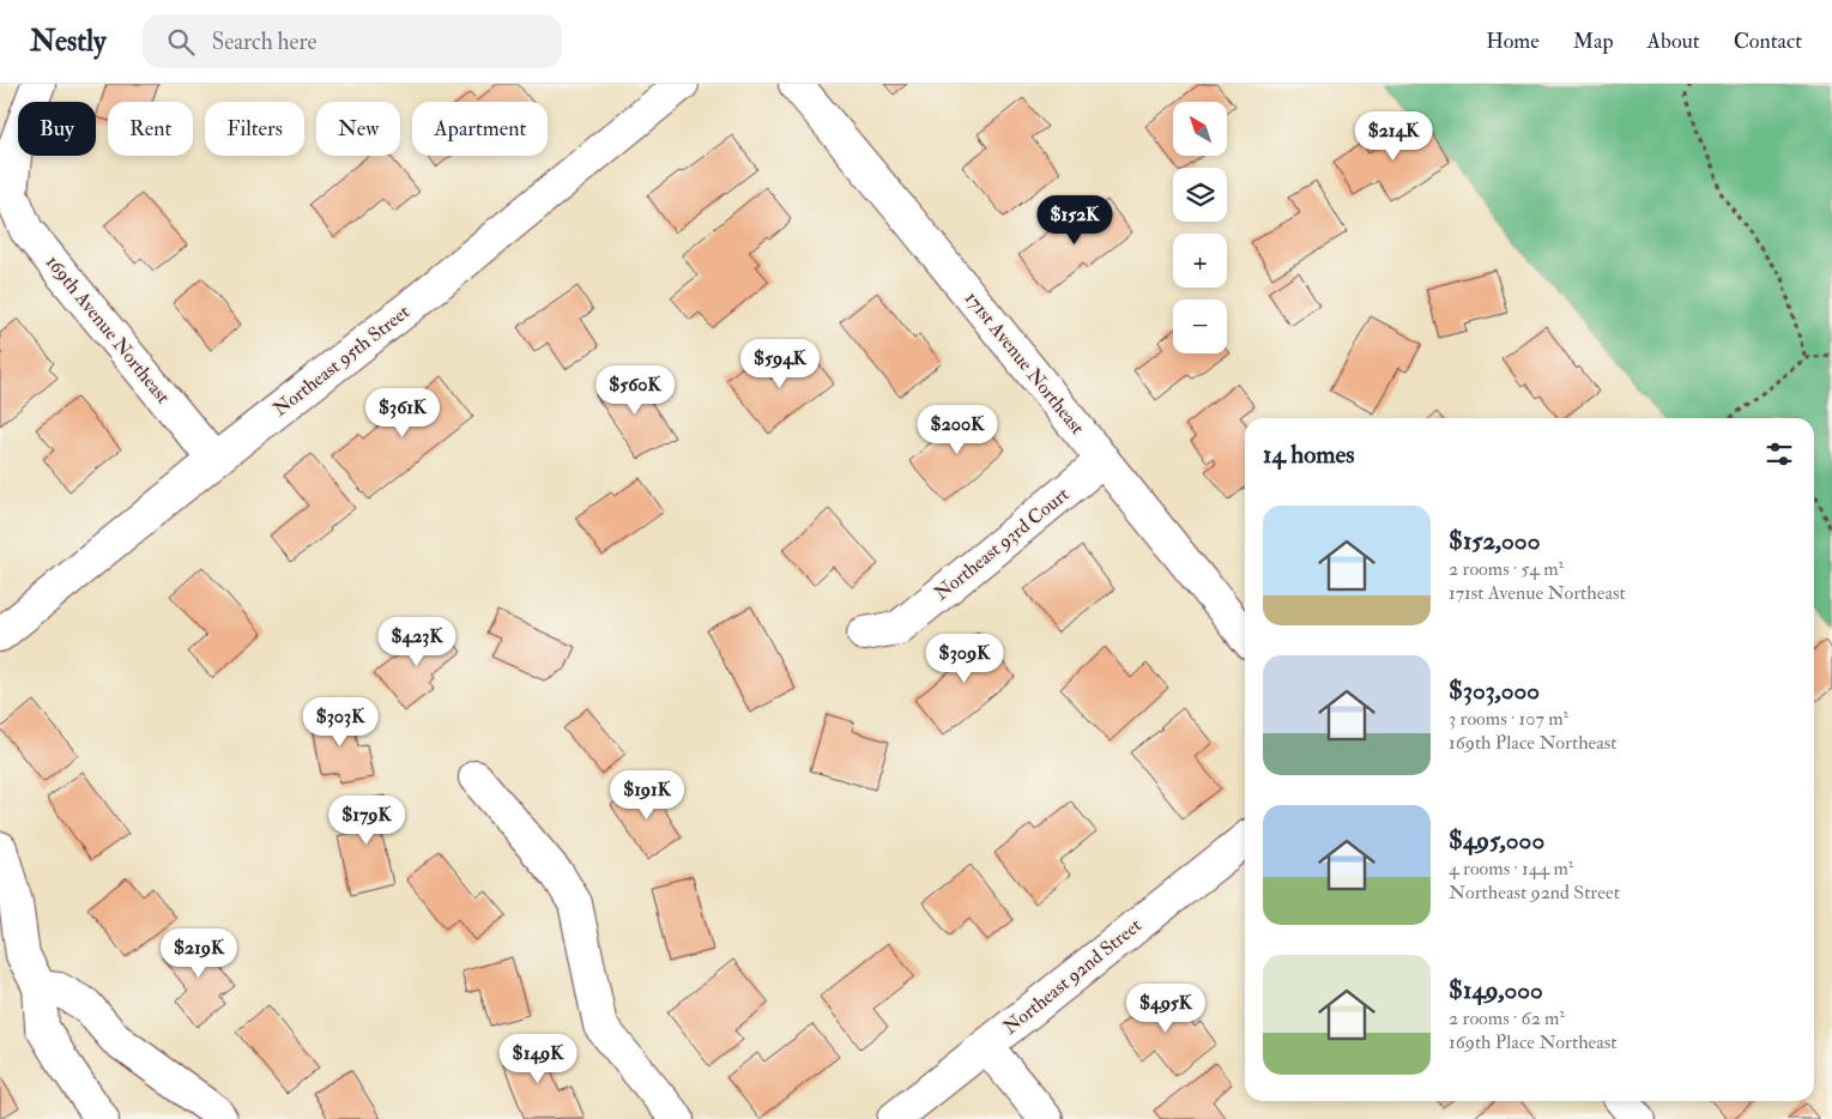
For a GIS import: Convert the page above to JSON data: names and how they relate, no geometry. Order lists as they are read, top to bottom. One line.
{"streets":{"street":["169th Avenue Northeast","Northeast 95th Street","171st Avenue Northeast","Northeast 93rd Court","Northeast 92nd Street"]},"crossings":[["169th Avenue Northeast","Northeast 95th Street"],["171st Avenue Northeast","Northeast 93rd Court"]],"north":"top left","page":{"header":"Nestly","search":"Search here","nav":["Home","Map","About","Contact"],"map_buttons":["+","−"],"chip":["Buy","Rent","Filters","New","Apartment"],"price":["$214K","$152K","$594K","$560K","$361K","$200K","$423K","$309K","$303K","$191K","$179K","$219K","$495K","$149K"],"heading":"14 homes","list":[{"name":"$152,000","note":"2 rooms · 54 m² · 171st Avenue Northeast"},{"name":"$303,000","note":"3 rooms · 107 m² · 169th Place Northeast"},{"name":"$495,000","note":"4 rooms · 144 m² · Northeast 92nd Street"},{"name":"$149,000","note":"2 rooms · 62 m² · 169th Place Northeast"}]}}
